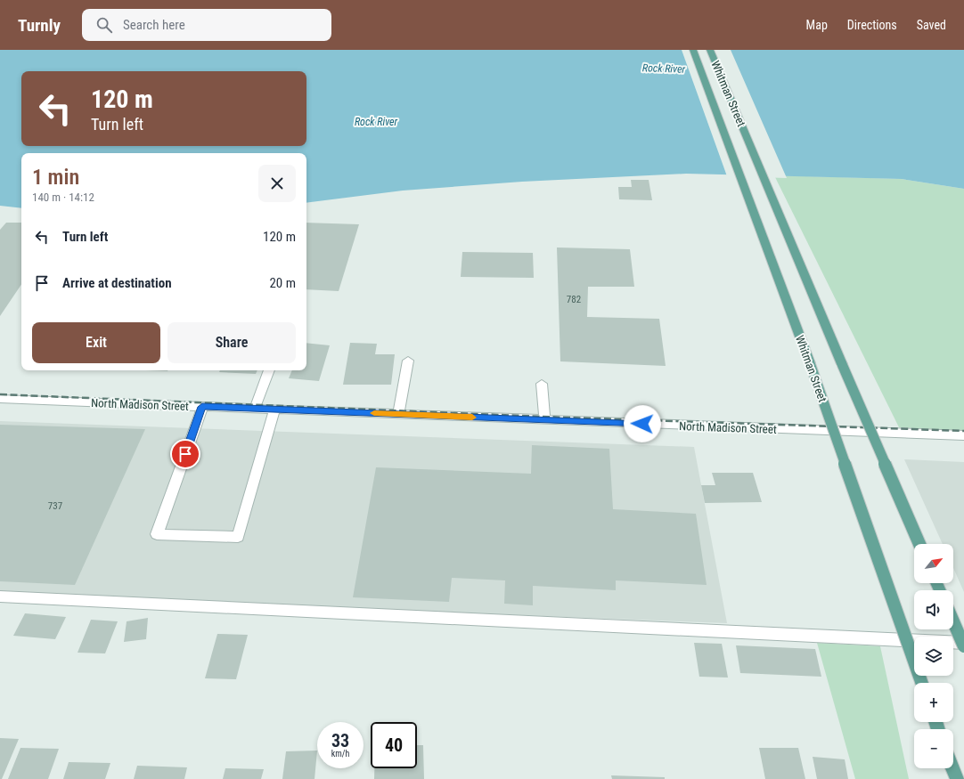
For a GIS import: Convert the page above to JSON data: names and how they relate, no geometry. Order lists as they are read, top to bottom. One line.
{"streets":{"main road":["Whitman Street"],"street":["North Madison Street"]},"water":["Rock River"],"house_numbers":["782","737"],"north":"top right","page":{"header":"Turnly","search":"Search here","nav":["Map","Directions","Saved"],"turn":["120 m","Turn left"],"heading":["1 min","140 m · 14:12"],"list":[{"name":"Turn left","value":"120 m"},{"name":"Arrive at destination","value":"20 m"}],"buttons":["Exit","Share"],"map_buttons":["+","−"],"speed":"33 km/h","limit":"40"}}
